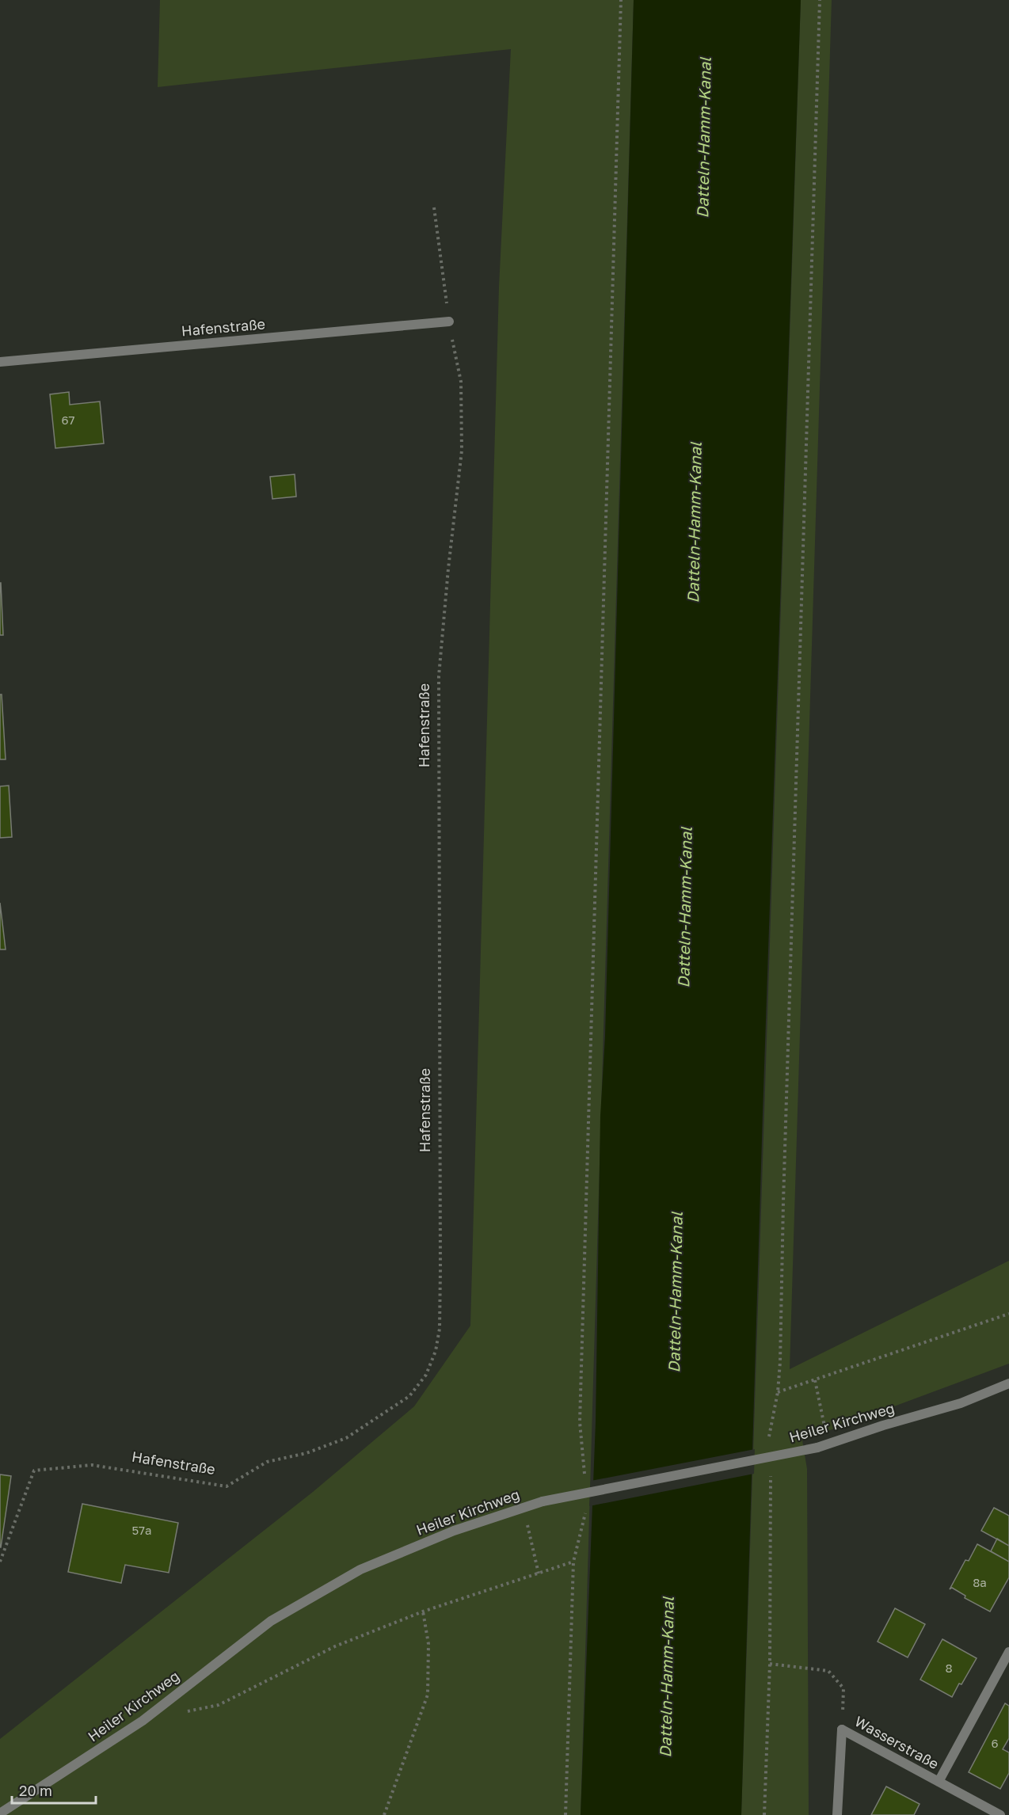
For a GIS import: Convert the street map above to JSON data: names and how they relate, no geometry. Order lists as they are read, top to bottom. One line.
{"streets":{"street":["Hafenstraße","Heiler Kirchweg","Wasserstraße"]},"water":["Datteln-Hamm-Kanal"],"house_numbers":["67","57a","8a","8","6"],"scale_bar":"20 m"}
